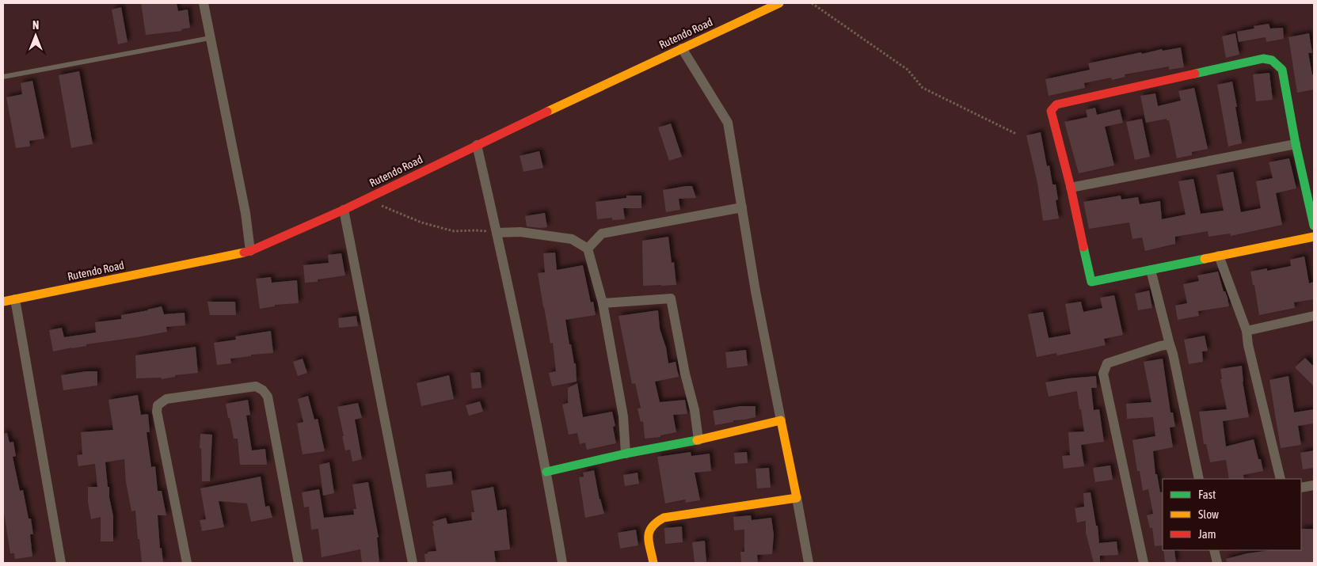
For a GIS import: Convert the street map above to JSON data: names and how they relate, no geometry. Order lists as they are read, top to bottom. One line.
{"streets":{"street":["Rutendo Road"]},"legend":["Fast","Slow","Jam"],"north":"top"}
